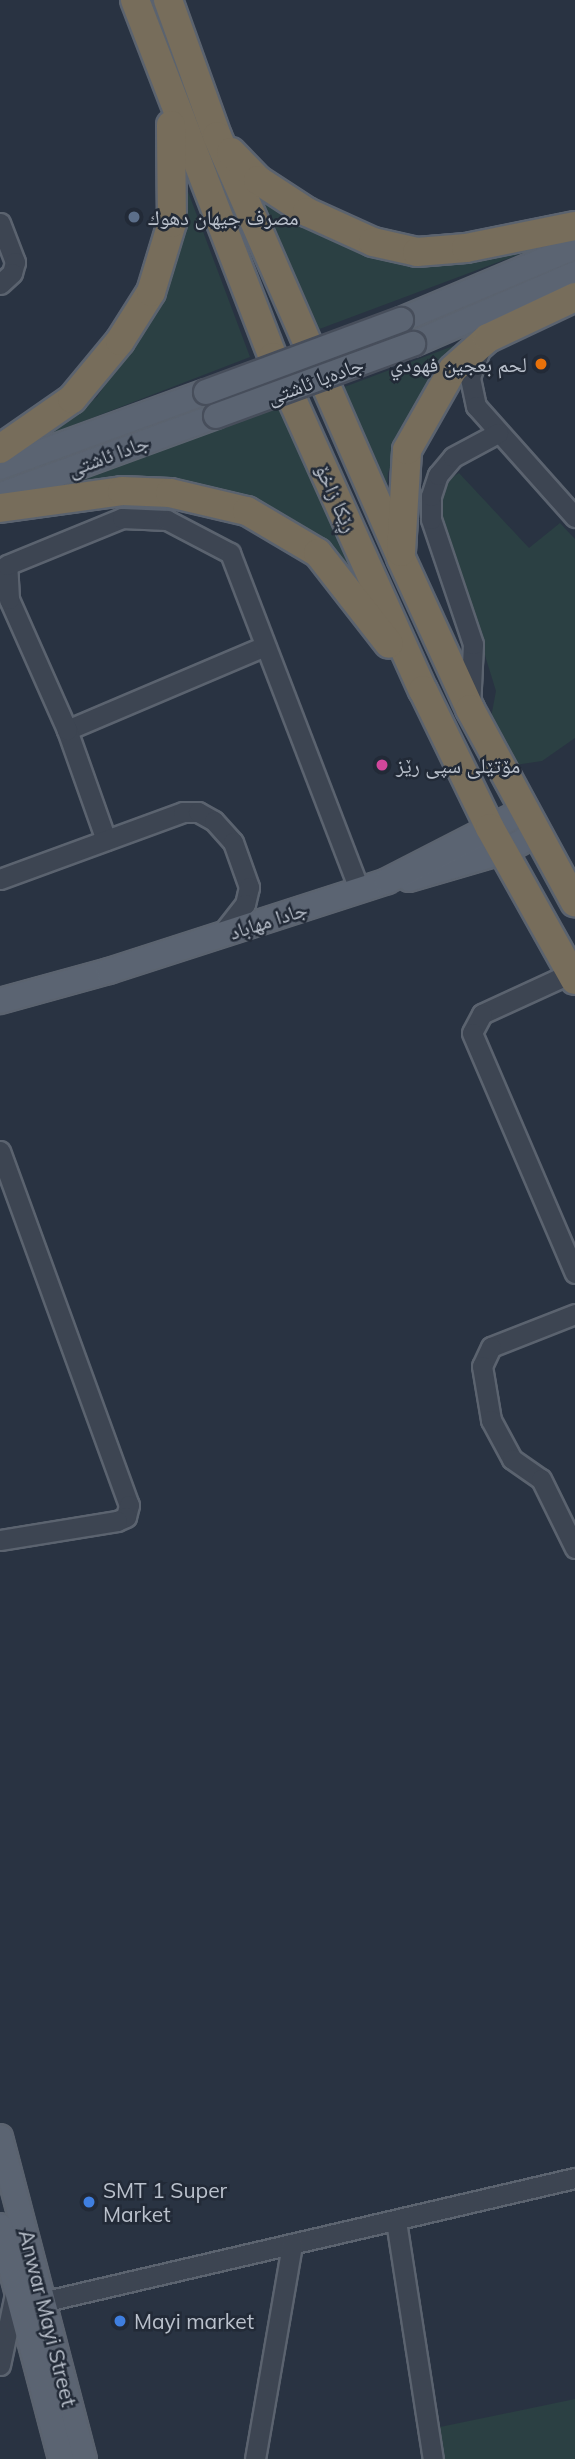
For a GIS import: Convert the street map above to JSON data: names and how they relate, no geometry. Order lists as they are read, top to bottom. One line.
{"streets":{"highway":["ڕێکا زاخۆ"],"main road":["جادەیا ئاشتی","جادا ئاشتی","جادا مهاباد","Anwar Mayi Street"]},"crossings":[["جادەیا ئاشتی","جادا ئاشتی"],["ڕێکا زاخۆ","جادا مهاباد"]],"places":["مصرف جيهان دهوك","لحم بعجين فهودي","مۆتێلی سپی رێز","SMT 1 Super Market","Mayi market"]}
